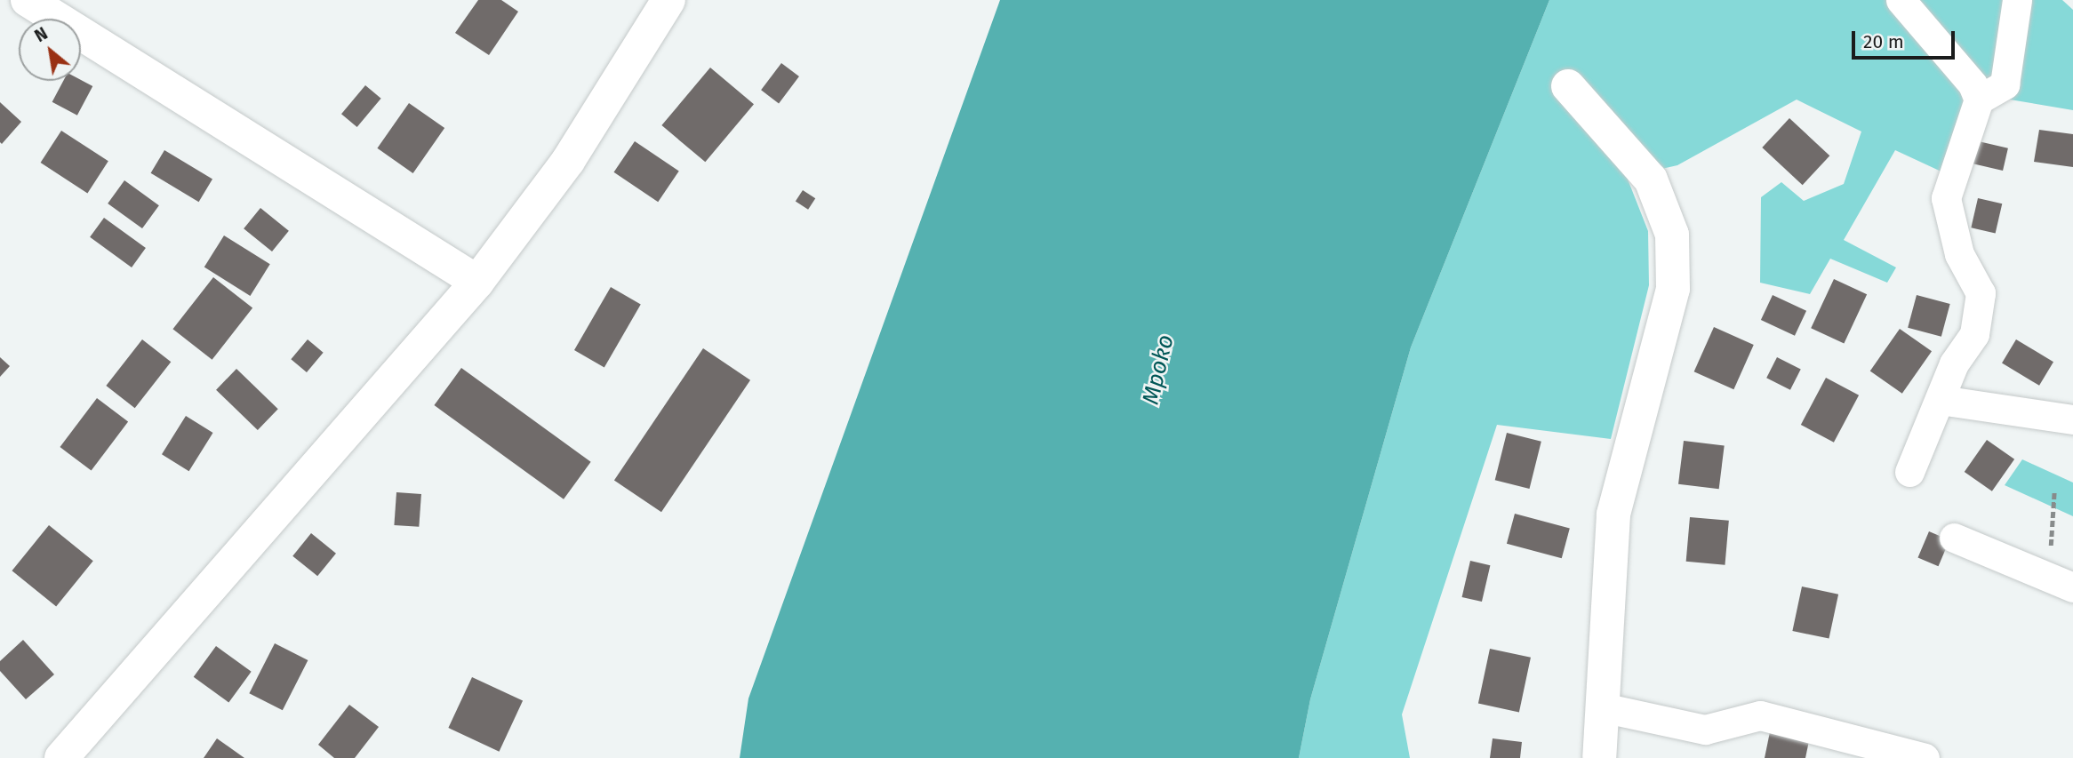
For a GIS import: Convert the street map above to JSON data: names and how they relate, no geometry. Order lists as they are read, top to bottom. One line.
{"water":["Mpoko"],"scale_bar":"20 m","north":"top left"}
